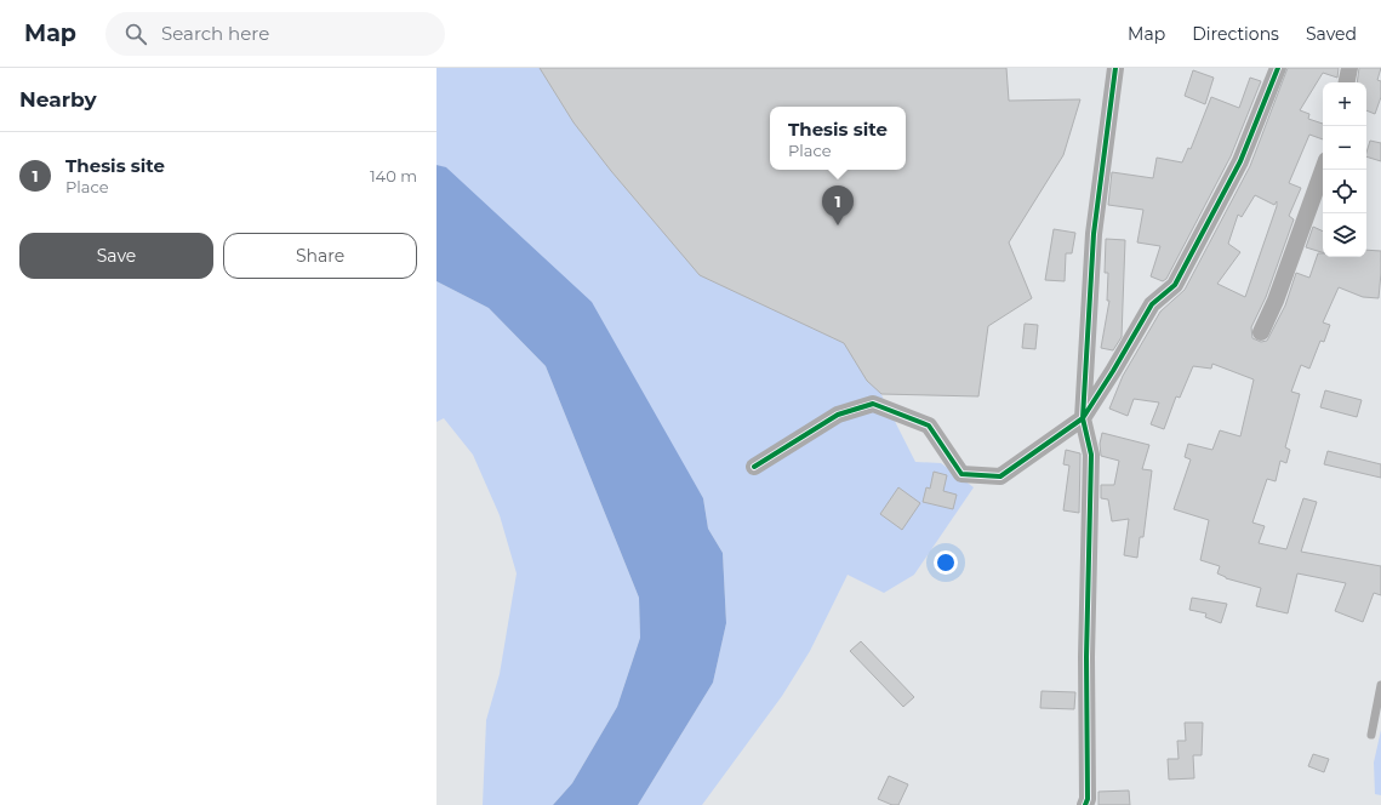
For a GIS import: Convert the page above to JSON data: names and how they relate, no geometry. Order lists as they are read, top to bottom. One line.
{"page":{"header":"Map","search":"Search here","nav":["Map","Directions","Saved"],"heading":"Nearby","map_buttons":["+","−"],"popup":["Thesis site","Place"],"list":[{"mark":"1","name":"Thesis site","note":"Place","value":"140 m"}],"pins":"1","buttons":["Save","Share"]}}
